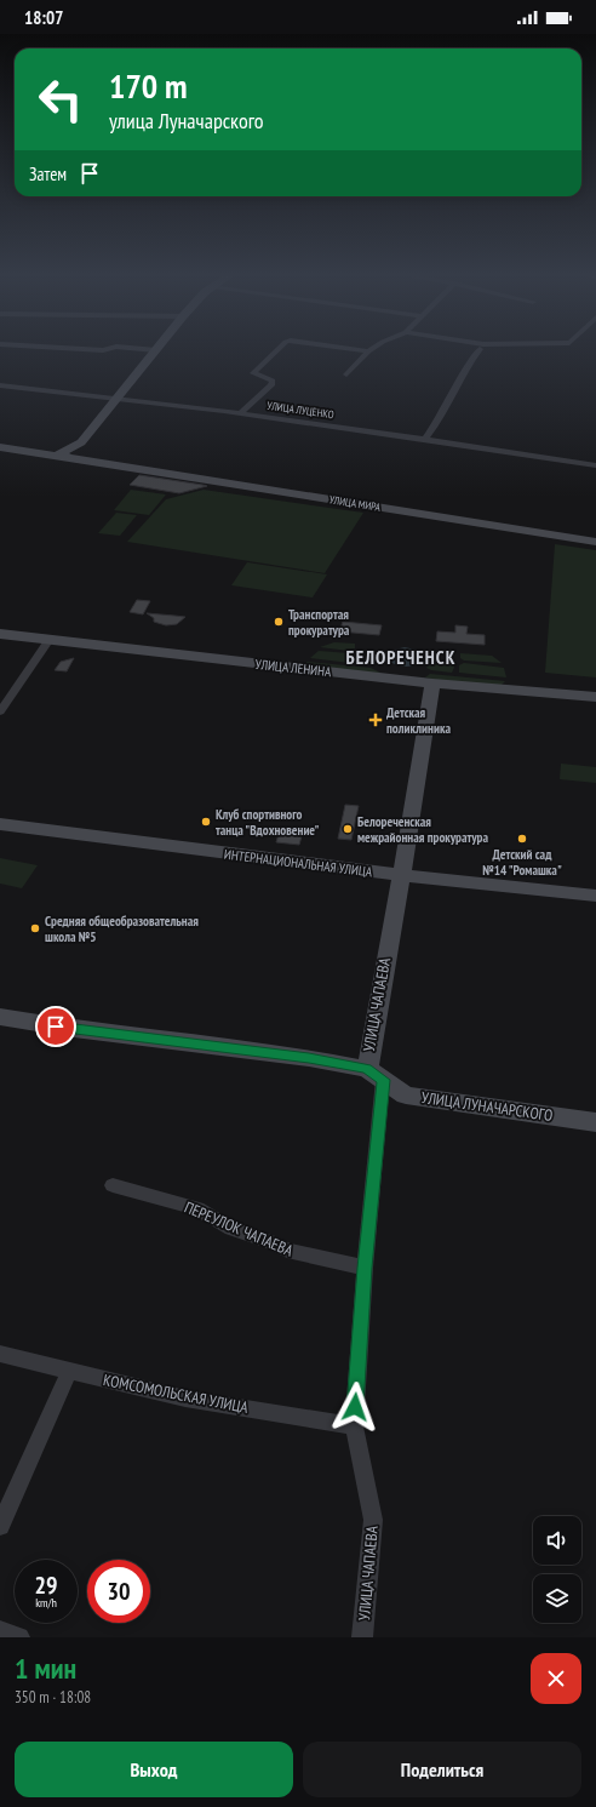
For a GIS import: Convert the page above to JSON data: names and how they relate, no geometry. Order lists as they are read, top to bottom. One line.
{"streets":{"street":["УЛИЦА ЛУЦЕНКО","УЛИЦА МИРА","УЛИЦА ЛЕНИНА","ИНТЕРНАЦИОНАЛЬНАЯ УЛИЦА","УЛИЦА ЧАПАЕВА","УЛИЦА ЛУНАЧАРСКОГО","ПЕРЕУЛОК ЧАПАЕВА","КОМСОМОЛЬСКАЯ УЛИЦА"]},"crossings":[["УЛИЦА ЛЕНИНА","УЛИЦА ЧАПАЕВА"],["ИНТЕРНАЦИОНАЛЬНАЯ УЛИЦА","УЛИЦА ЧАПАЕВА"],["УЛИЦА ЧАПАЕВА","УЛИЦА ЛУНАЧАРСКОГО"],["УЛИЦА ЧАПАЕВА","ПЕРЕУЛОК ЧАПАЕВА"],["УЛИЦА ЧАПАЕВА","КОМСОМОЛЬСКАЯ УЛИЦА"]],"districts":["БЕЛОРЕЧЕНСК"],"places":{"other":["Транспортая прокуратура","Клуб спортивного танца \"Вдохновение\"","Белореченская межрайонная прокуратура","Детский сад №14 \"Ромашка\"","Средняя общеобразовательная школа №5"],"health":["Детская поликлиника"]},"page":{"status":"18:07","turn":["170 m","улица Луначарского"],"then":"Затем","speed":"29 km/h","limit":"30","heading":["1 мин","350 m · 18:08"],"buttons":["Выход","Поделиться"]}}
